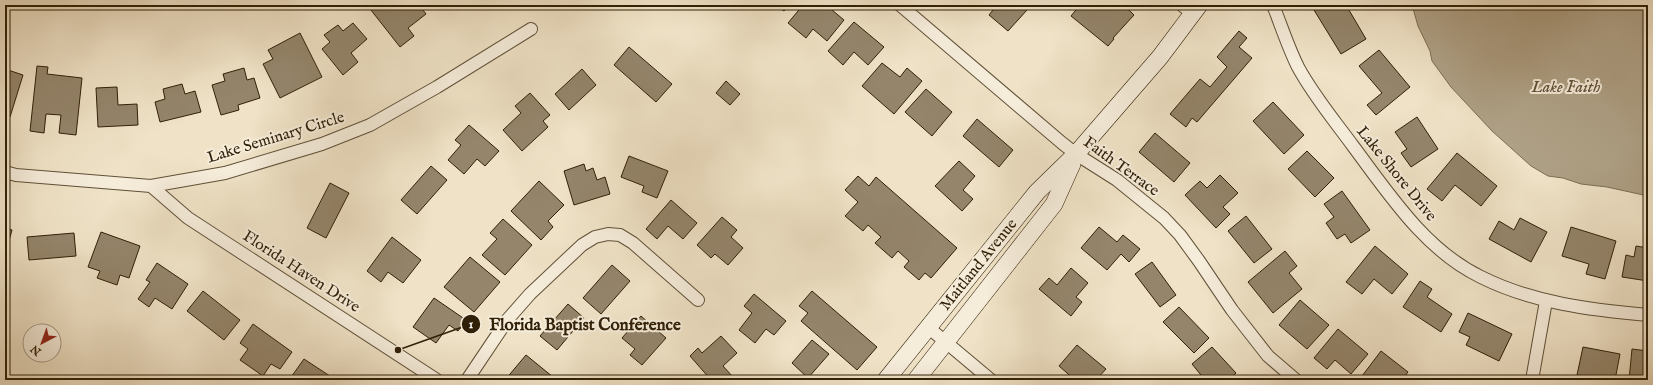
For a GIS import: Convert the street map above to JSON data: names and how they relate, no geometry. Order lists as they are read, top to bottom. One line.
{"streets":{"main road":["Maitland Avenue"],"street":["Lake Seminary Circle","Faith Terrace","Lake Shore Drive","Florida Haven Drive"]},"crossings":[["Lake Seminary Circle","Florida Haven Drive"],["Faith Terrace","Maitland Avenue"]],"water":["Lake Faith"],"places":["Florida Baptist Conference"],"north":"bottom left"}
